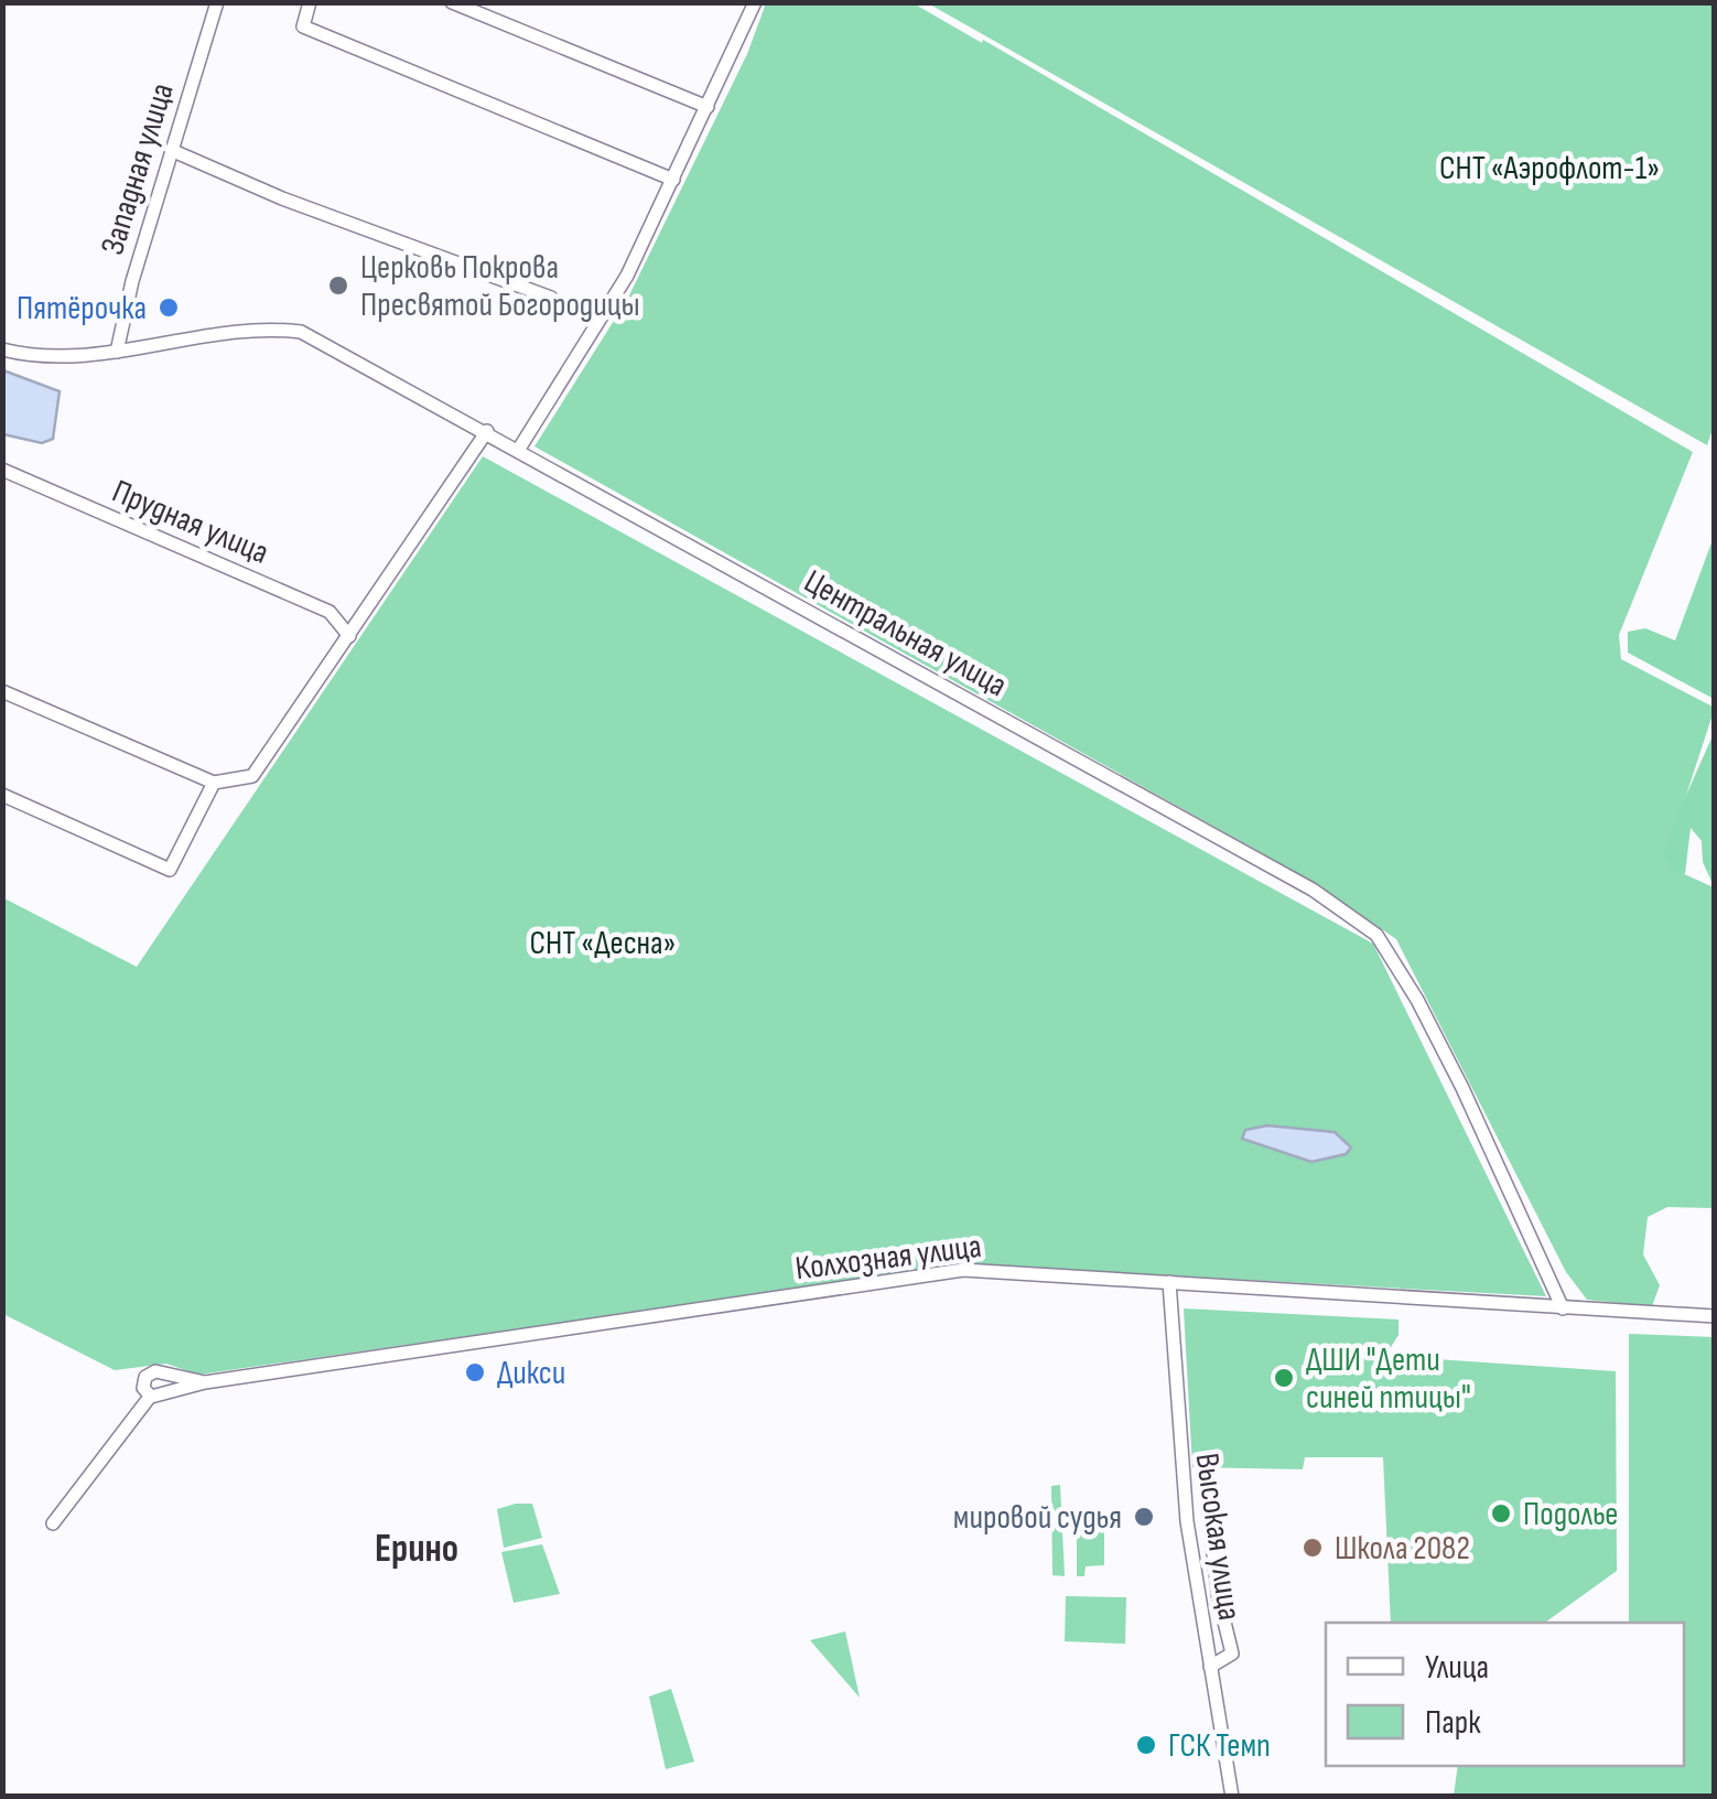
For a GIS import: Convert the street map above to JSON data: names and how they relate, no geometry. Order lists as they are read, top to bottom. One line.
{"streets":{"street":["Западная улица","Прудная улица","Центральная улица","Колхозная улица","Высокая улица"]},"crossings":[["Западная улица","Центральная улица"],["Центральная улица","Колхозная улица"],["Колхозная улица","Высокая улица"]],"districts":["Ерино"],"parks":["СНТ «Аэрофлот-1»","СНТ «Десна»"],"places":["Церковь Покрова Пресвятой Богородицы","Пятёрочка","Дикси","ДШИ \"Дети синей птицы\"","Подолье","мировой судья","Школа 2082","ГСК Темп"],"legend":["Улица","Парк"]}
